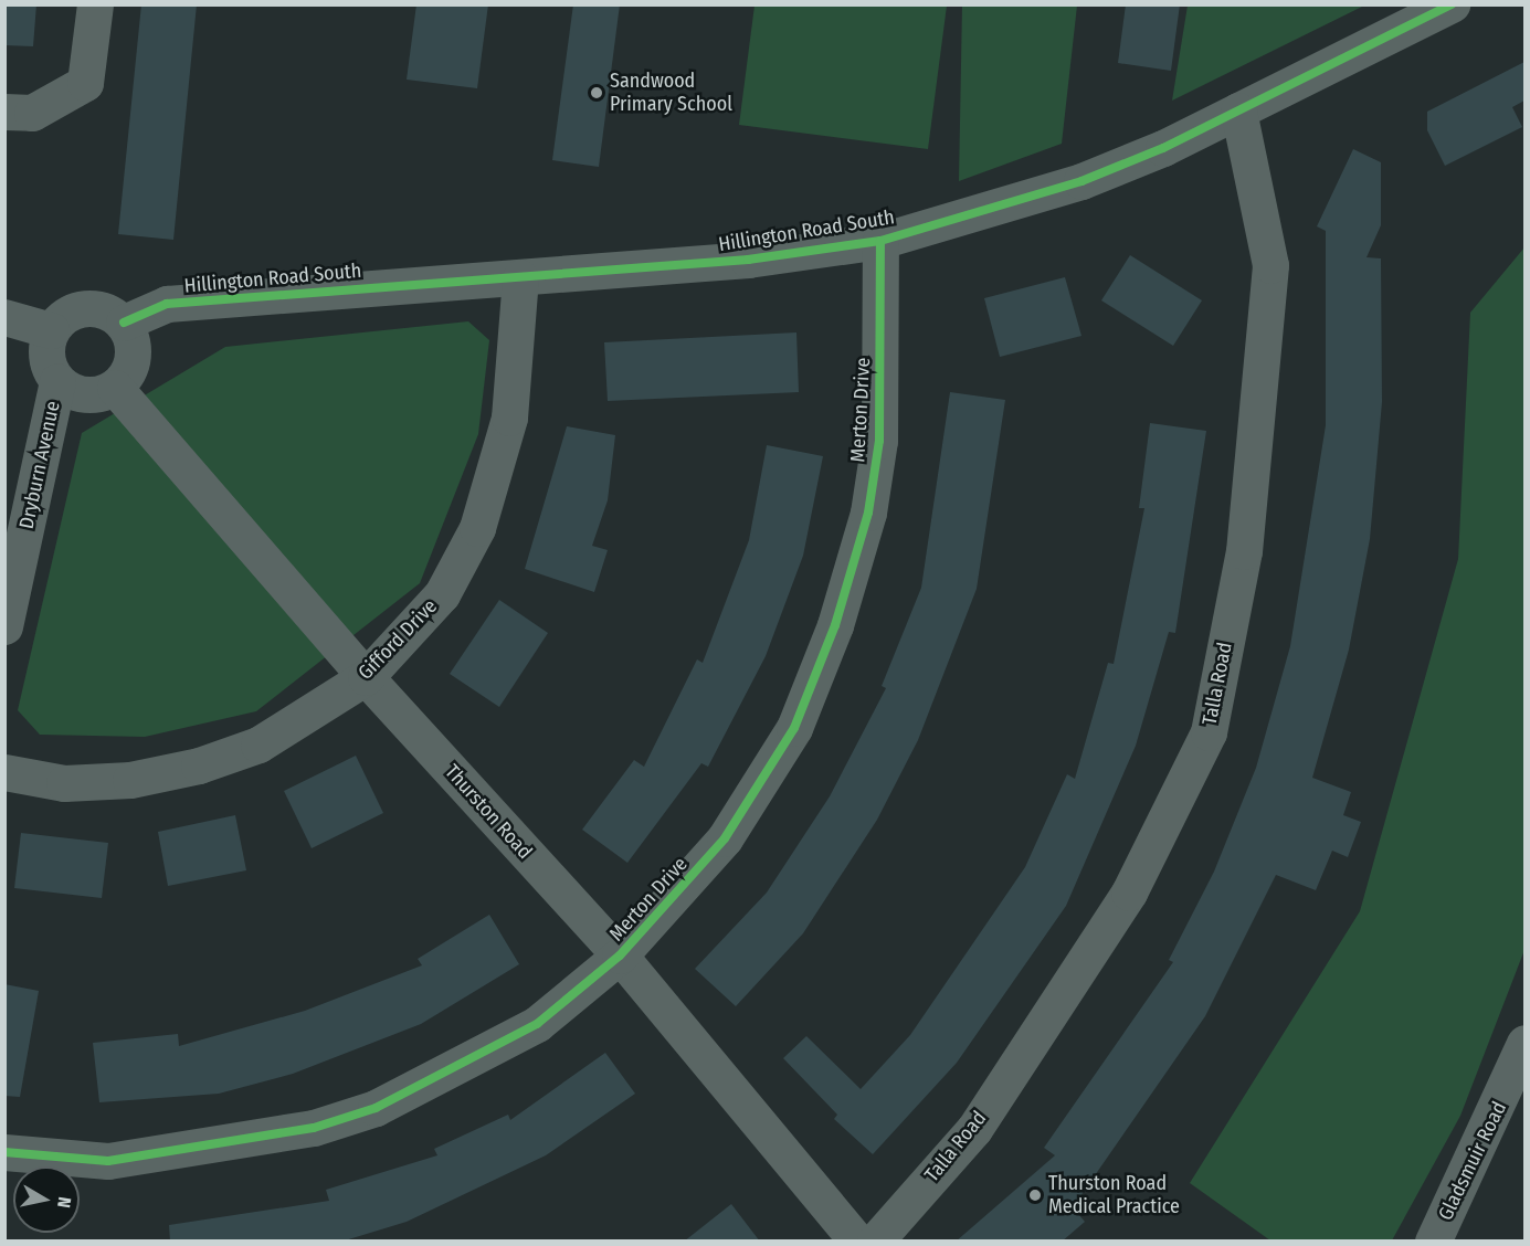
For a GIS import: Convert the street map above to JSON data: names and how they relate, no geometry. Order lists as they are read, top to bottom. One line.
{"streets":{"street":["Hillington Road South","Merton Drive","Dryburn Avenue","Gifford Drive","Talla Road","Thurston Road","Gladsmuir Road"]},"crossings":[["Hillington Road South","Merton Drive"],["Hillington Road South","Dryburn Avenue"],["Hillington Road South","Gifford Drive"],["Hillington Road South","Talla Road"],["Hillington Road South","Thurston Road"],["Merton Drive","Thurston Road"],["Dryburn Avenue","Thurston Road"],["Gifford Drive","Thurston Road"]],"places":["Sandwood Primary School","Thurston Road Medical Practice"],"north":"right"}
